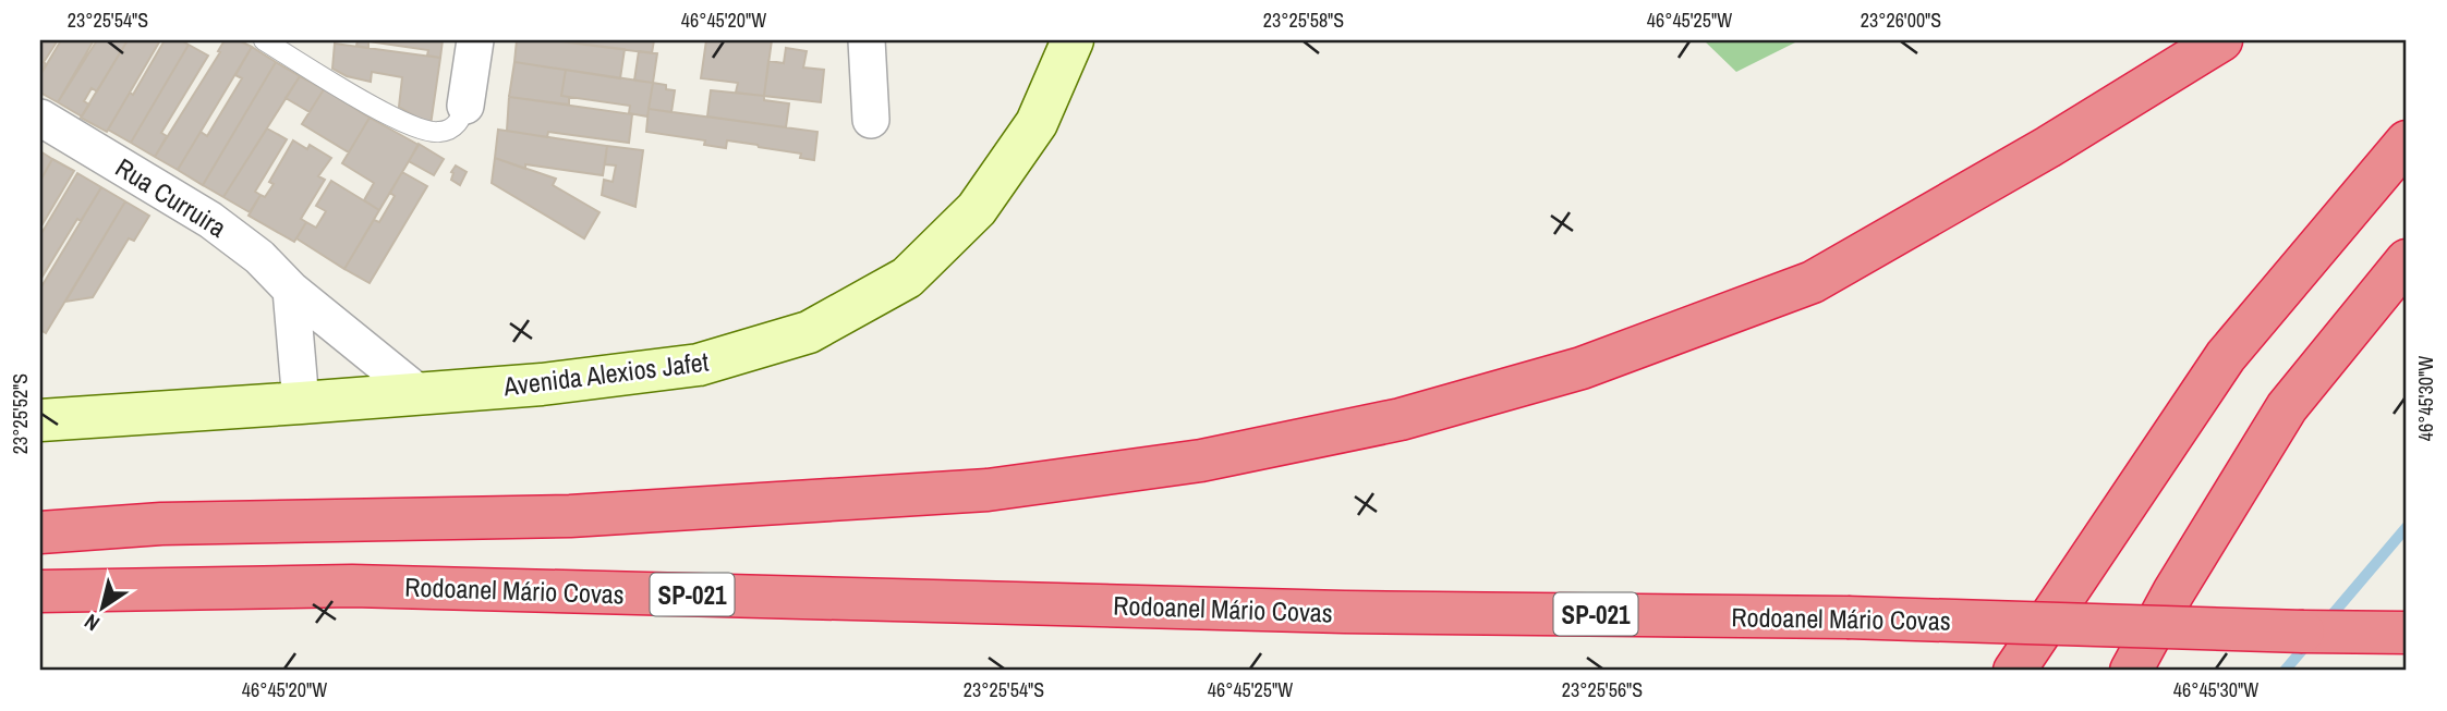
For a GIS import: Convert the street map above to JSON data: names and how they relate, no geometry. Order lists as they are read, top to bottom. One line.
{"streets":{"highway":["Rodoanel Mário Covas","SP-021"],"main road":["Avenida Alexios Jafet"],"street":["Rua Curruira"]},"crossings":[["Rua Curruira","Avenida Alexios Jafet"]],"north":"bottom left","coordinates":["23°25'54\"S","46°45'20\"W","23°25'58\"S","46°45'25\"W","23°26'00\"S","46°45'30\"W","23°25'52\"S","23°25'56\"S"]}
